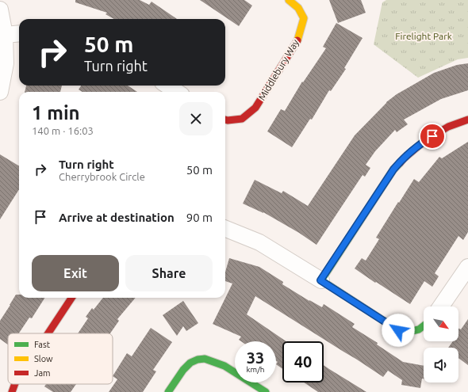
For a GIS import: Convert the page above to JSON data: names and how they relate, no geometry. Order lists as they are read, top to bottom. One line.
{"streets":{"street":["Middlebury Way"]},"parks":["Firelight Park"],"legend":["Fast","Slow","Jam"],"north":"bottom right","page":{"turn":["50 m","Turn right"],"heading":["1 min","140 m · 16:03"],"list":[{"name":"Turn right","note":"Cherrybrook Circle","value":"50 m"},{"name":"Arrive at destination","value":"90 m"}],"buttons":["Exit","Share"],"speed":"33 km/h","limit":"40"}}
